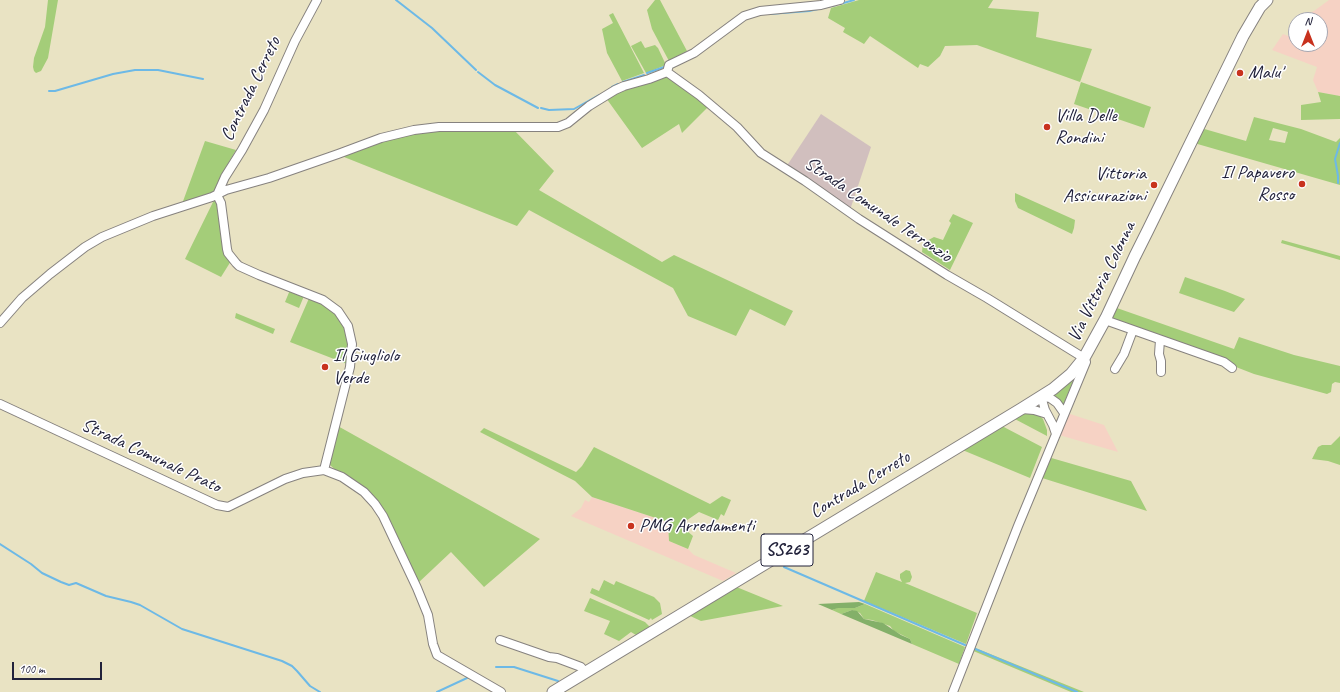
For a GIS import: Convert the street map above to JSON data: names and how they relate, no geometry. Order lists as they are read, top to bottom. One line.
{"streets":{"main road":["Contrada Cerreto","Via Vittoria Colonna","SS263"],"street":["Strada Comunale Terronzio","Strada Comunale Prato"]},"crossings":[["Contrada Cerreto","Via Vittoria Colonna"],["Strada Comunale Terronzio","Via Vittoria Colonna"]],"places":["Malu'","Villa Delle Rondini","Il Papavero Rosso","Vittoria Assicurazioni","Il Giugliolo Verde","PMG Arredamenti"],"scale_bar":"100 m","north":"top"}
